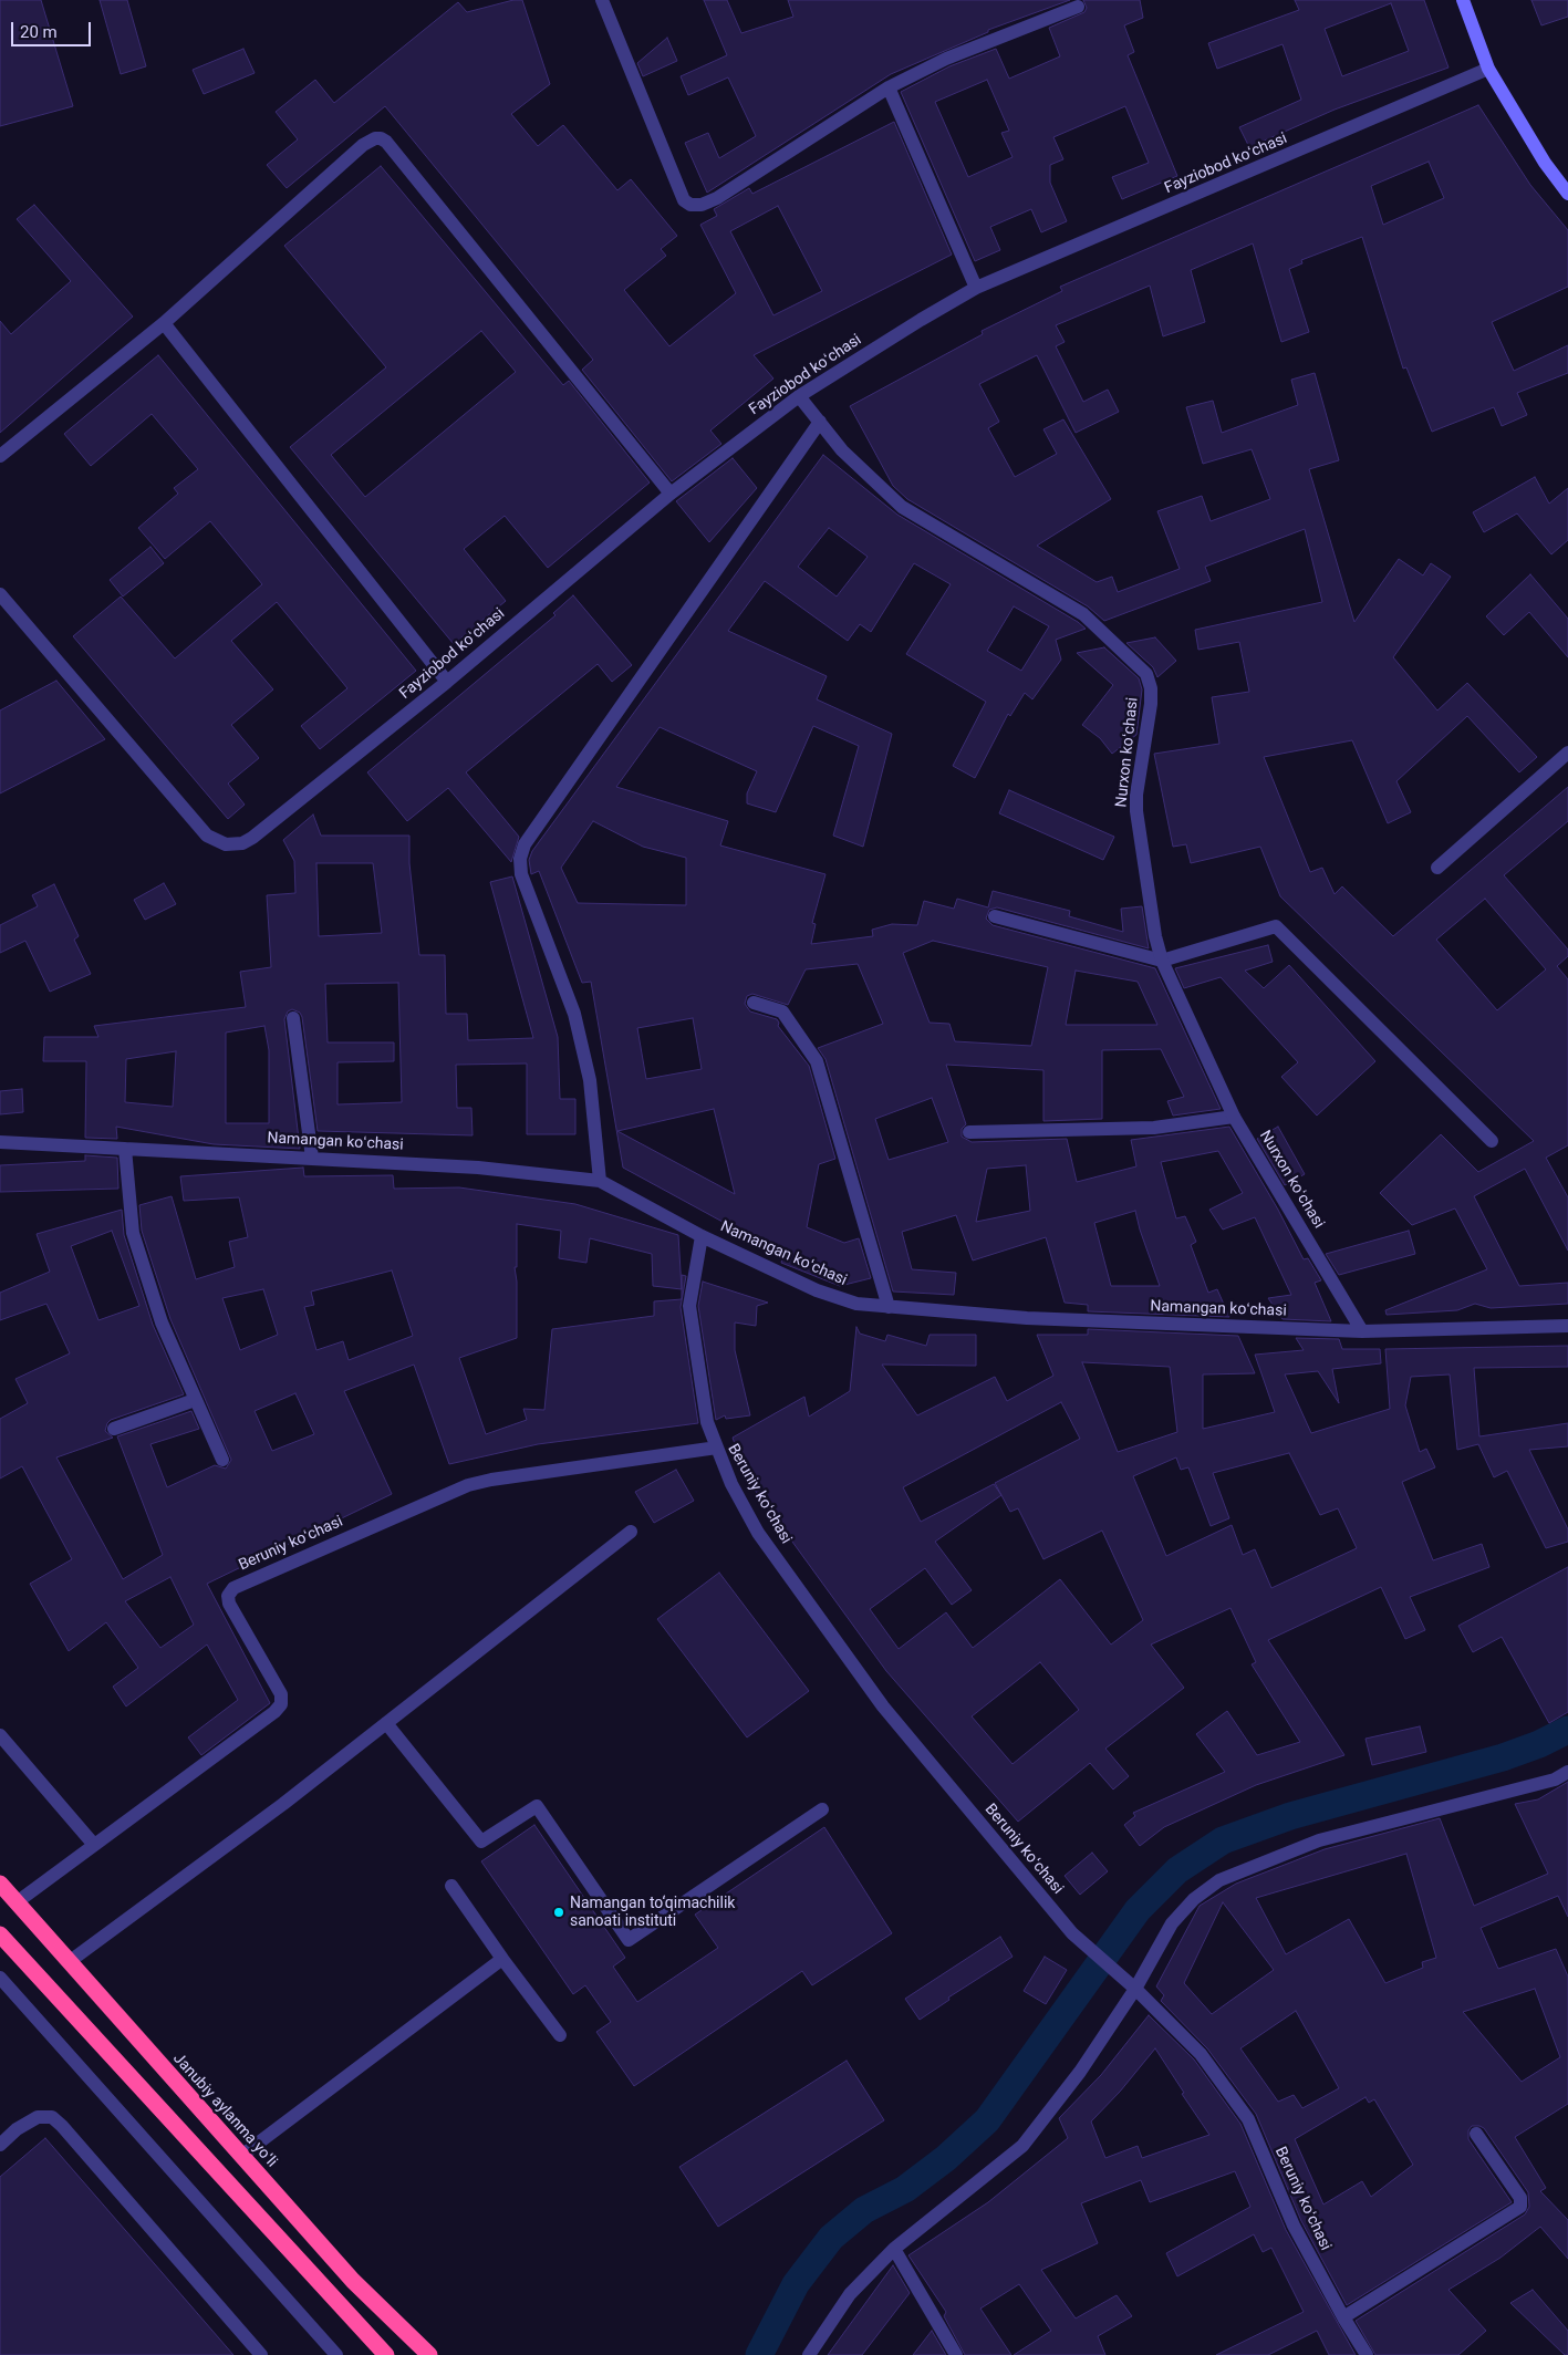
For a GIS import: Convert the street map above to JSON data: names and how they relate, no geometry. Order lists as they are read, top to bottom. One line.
{"streets":{"highway":["Janubiy aylanma yoʻli"],"street":["Fayziobod koʻchasi","Nurxon koʻchasi","Namangan koʻchasi","Beruniy koʻchasi"]},"crossings":[["Fayziobod koʻchasi","Nurxon koʻchasi"],["Nurxon koʻchasi","Namangan koʻchasi"],["Beruniy koʻchasi","Janubiy aylanma yoʻli"]],"places":["Namangan to‘qimachilik sanoati instituti"],"scale_bar":"20 m"}
